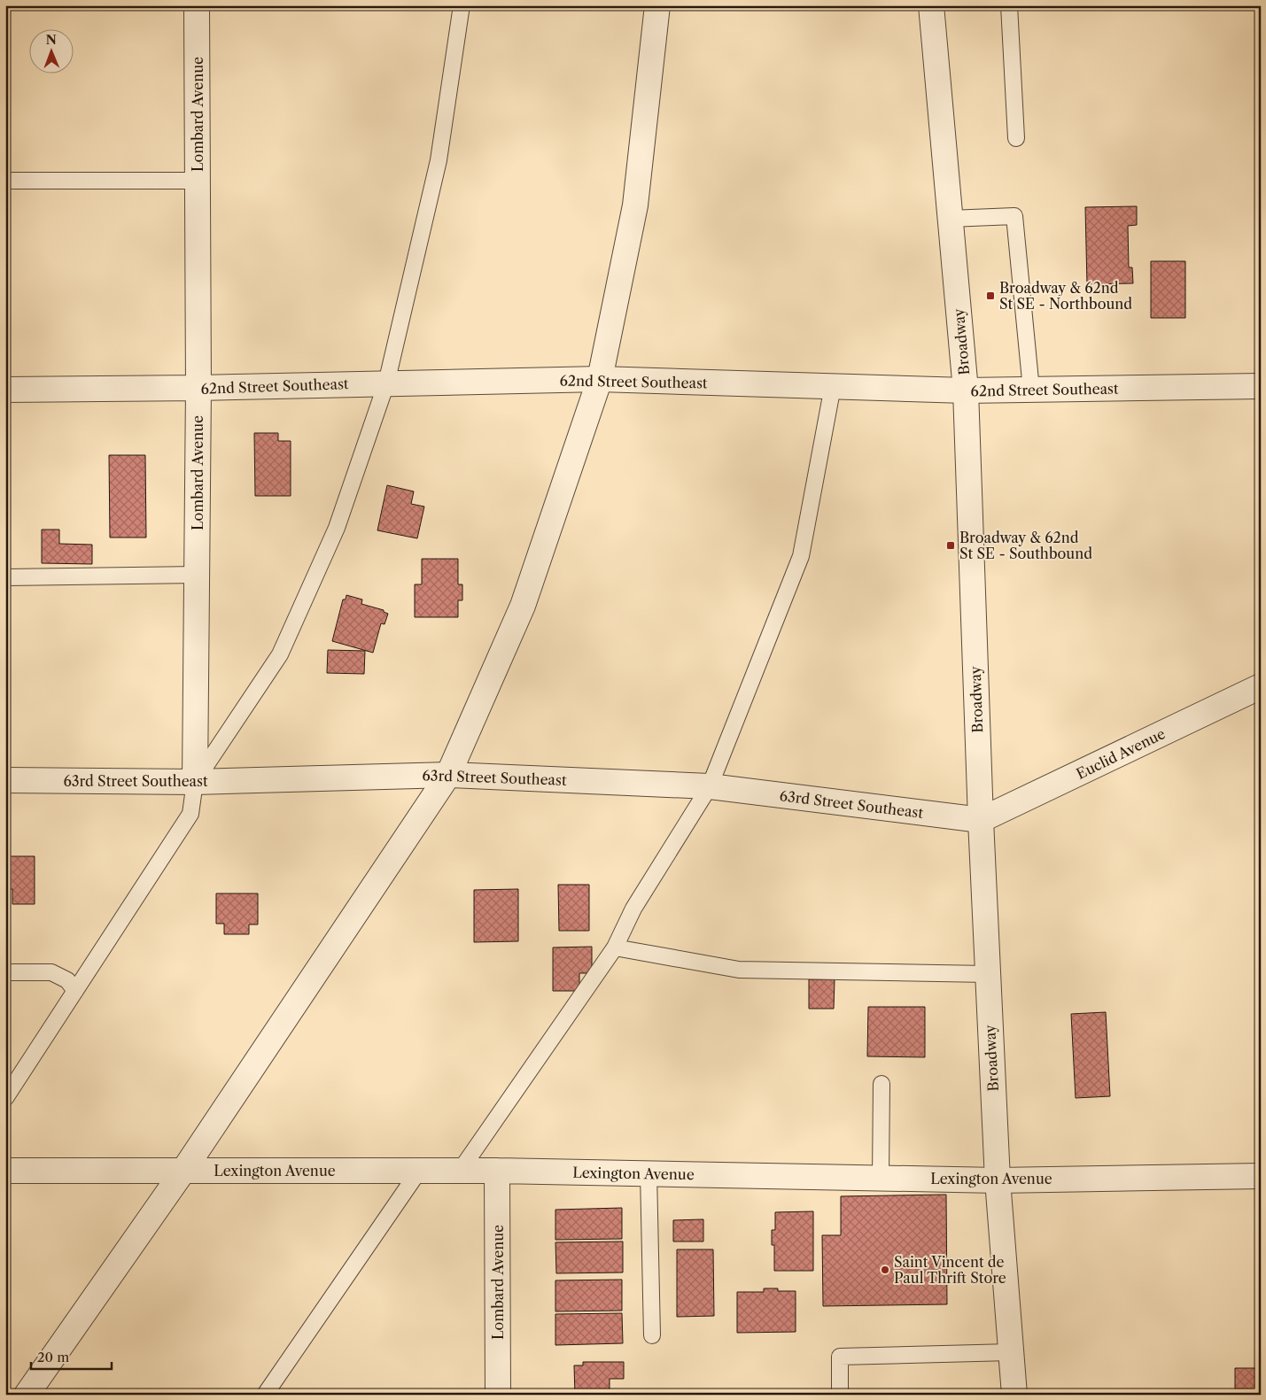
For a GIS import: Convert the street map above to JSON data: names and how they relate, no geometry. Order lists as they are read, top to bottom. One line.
{"streets":{"street":["Lombard Avenue","Broadway","62nd Street Southeast","Euclid Avenue","63rd Street Southeast","Lexington Avenue"]},"crossings":[["Lombard Avenue","62nd Street Southeast"],["Lombard Avenue","63rd Street Southeast"],["Lombard Avenue","Lexington Avenue"],["Broadway","62nd Street Southeast"],["Broadway","Euclid Avenue"],["Broadway","63rd Street Southeast"],["Broadway","Lexington Avenue"],["Euclid Avenue","63rd Street Southeast"]],"places":{"transit":["Broadway & 62nd St SE - Northbound","Broadway & 62nd St SE - Southbound"],"other":["Saint Vincent de Paul Thrift Store"]},"scale_bar":"20 m","north":"top"}
